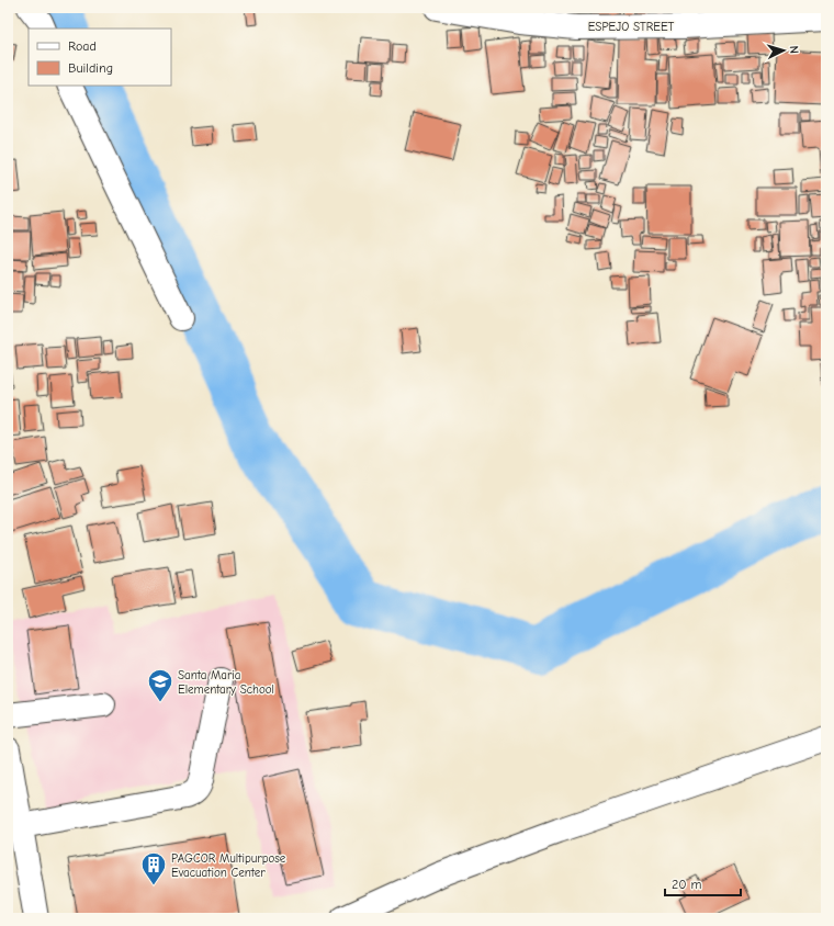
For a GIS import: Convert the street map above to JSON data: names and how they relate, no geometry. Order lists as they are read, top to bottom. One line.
{"streets":{"street":["ESPEJO STREET"]},"places":{"school or university":["Santa Maria Elementary School"],"building":["PAGCOR Multipurpose Evacuation Center"]},"legend":["Road","Building"],"scale_bar":"20 m","north":"right"}
